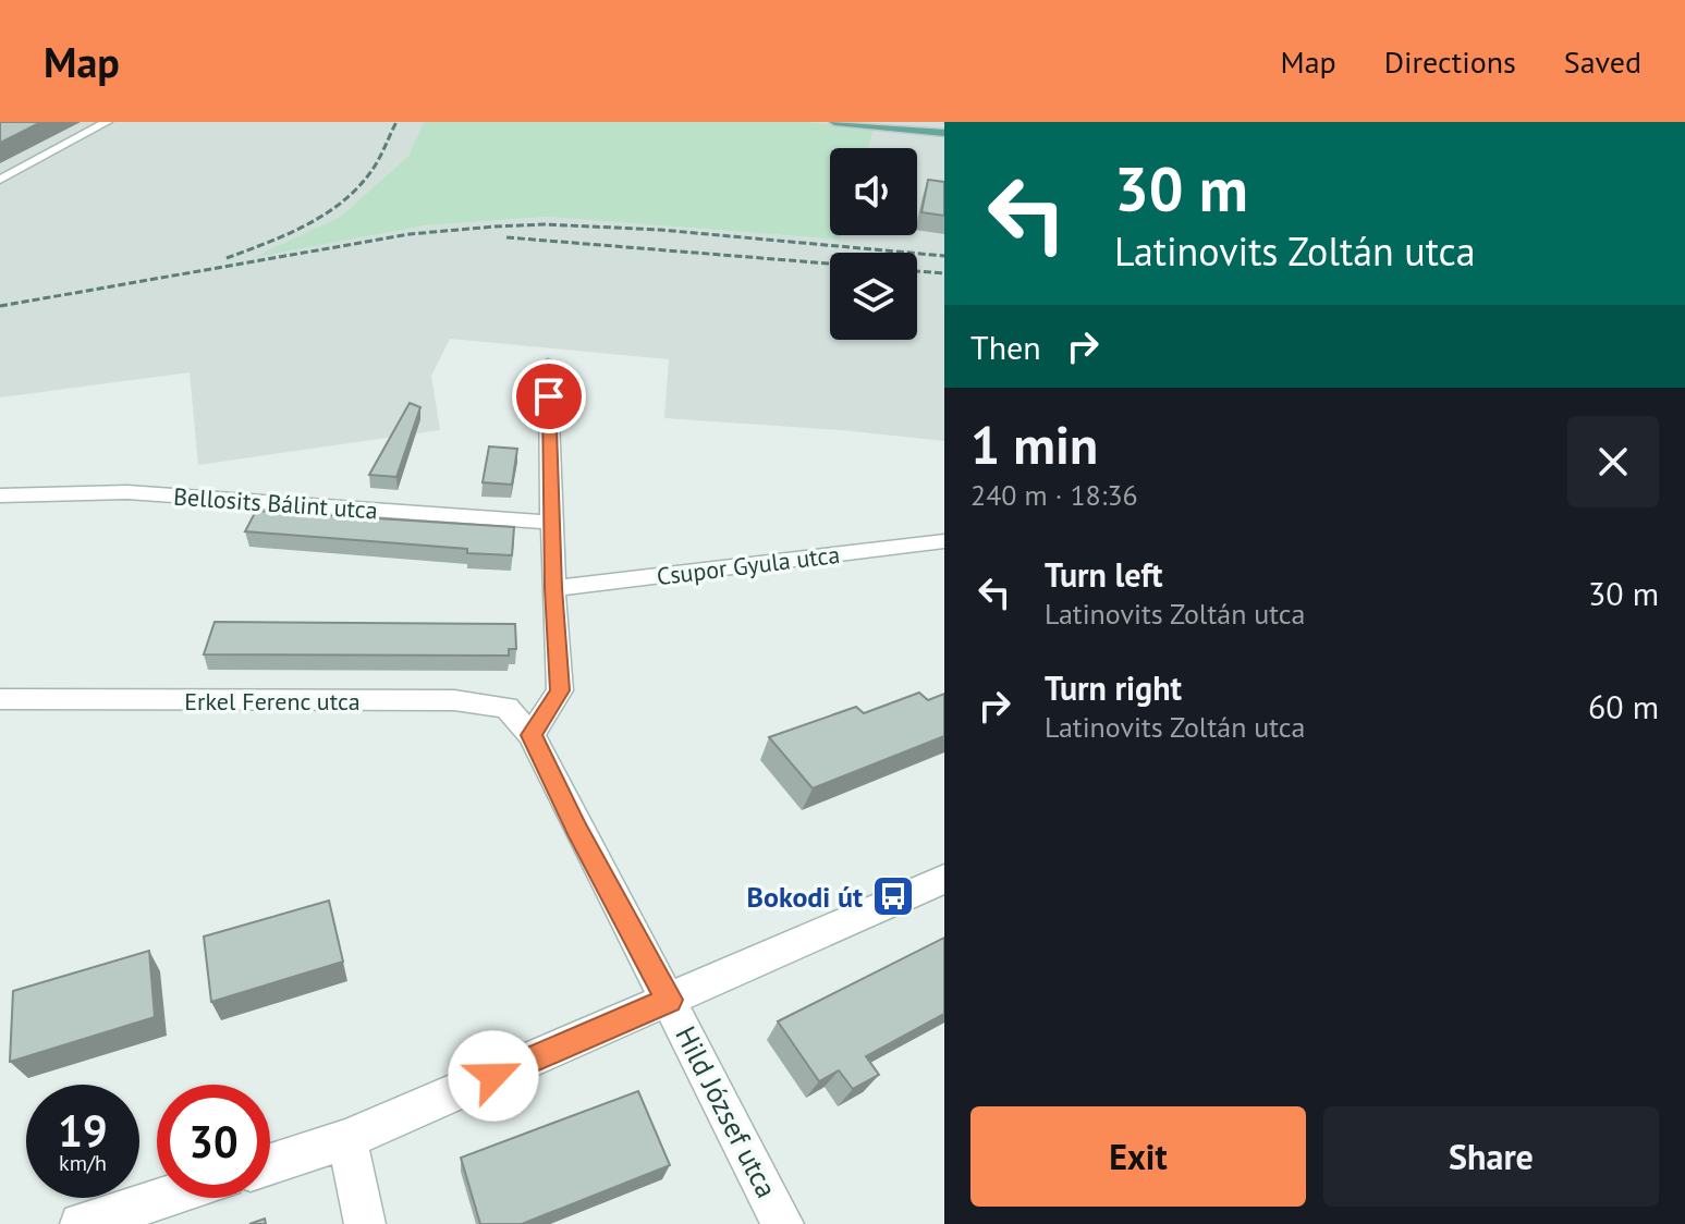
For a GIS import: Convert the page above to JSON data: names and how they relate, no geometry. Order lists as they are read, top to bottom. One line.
{"streets":{"street":["Bellosits Bálint utca","Csupor Gyula utca","Erkel Ferenc utca","Hild József utca"]},"crossings":[["Erkel Ferenc utca","Hild József utca"]],"places":{"bus stop":["Bokodi út"]},"page":{"header":"Map","nav":["Map","Directions","Saved"],"turn":["30 m","Latinovits Zoltán utca"],"then":"Then","heading":["1 min","240 m · 18:36"],"list":[{"name":"Turn left","note":"Latinovits Zoltán utca","value":"30 m"},{"name":"Turn right","note":"Latinovits Zoltán utca","value":"60 m"}],"speed":"19 km/h","limit":"30","buttons":["Exit","Share"]}}
